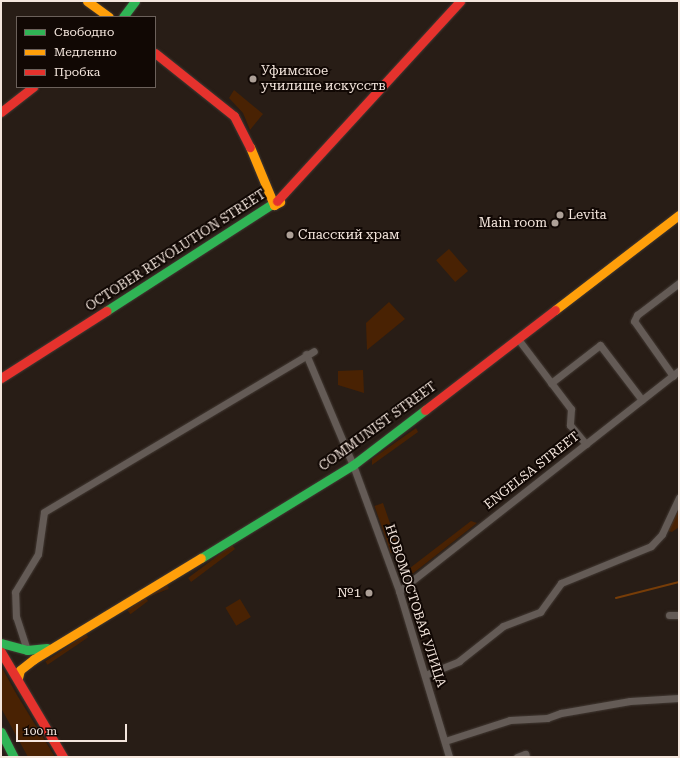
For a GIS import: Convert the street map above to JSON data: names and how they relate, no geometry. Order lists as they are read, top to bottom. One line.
{"streets":{"street":["OCTOBER REVOLUTION STREET","COMMUNIST STREET","ENGELSA STREET","НОВОМОСТОВАЯ УЛИЦА"]},"crossings":[["COMMUNIST STREET","НОВОМОСТОВАЯ УЛИЦА"],["ENGELSA STREET","НОВОМОСТОВАЯ УЛИЦА"]],"places":["Уфимское училище искусств","Levita","Main room","Спасский храм","№1"],"legend":["Свободно","Медленно","Пробка"],"scale_bar":"100 m"}
